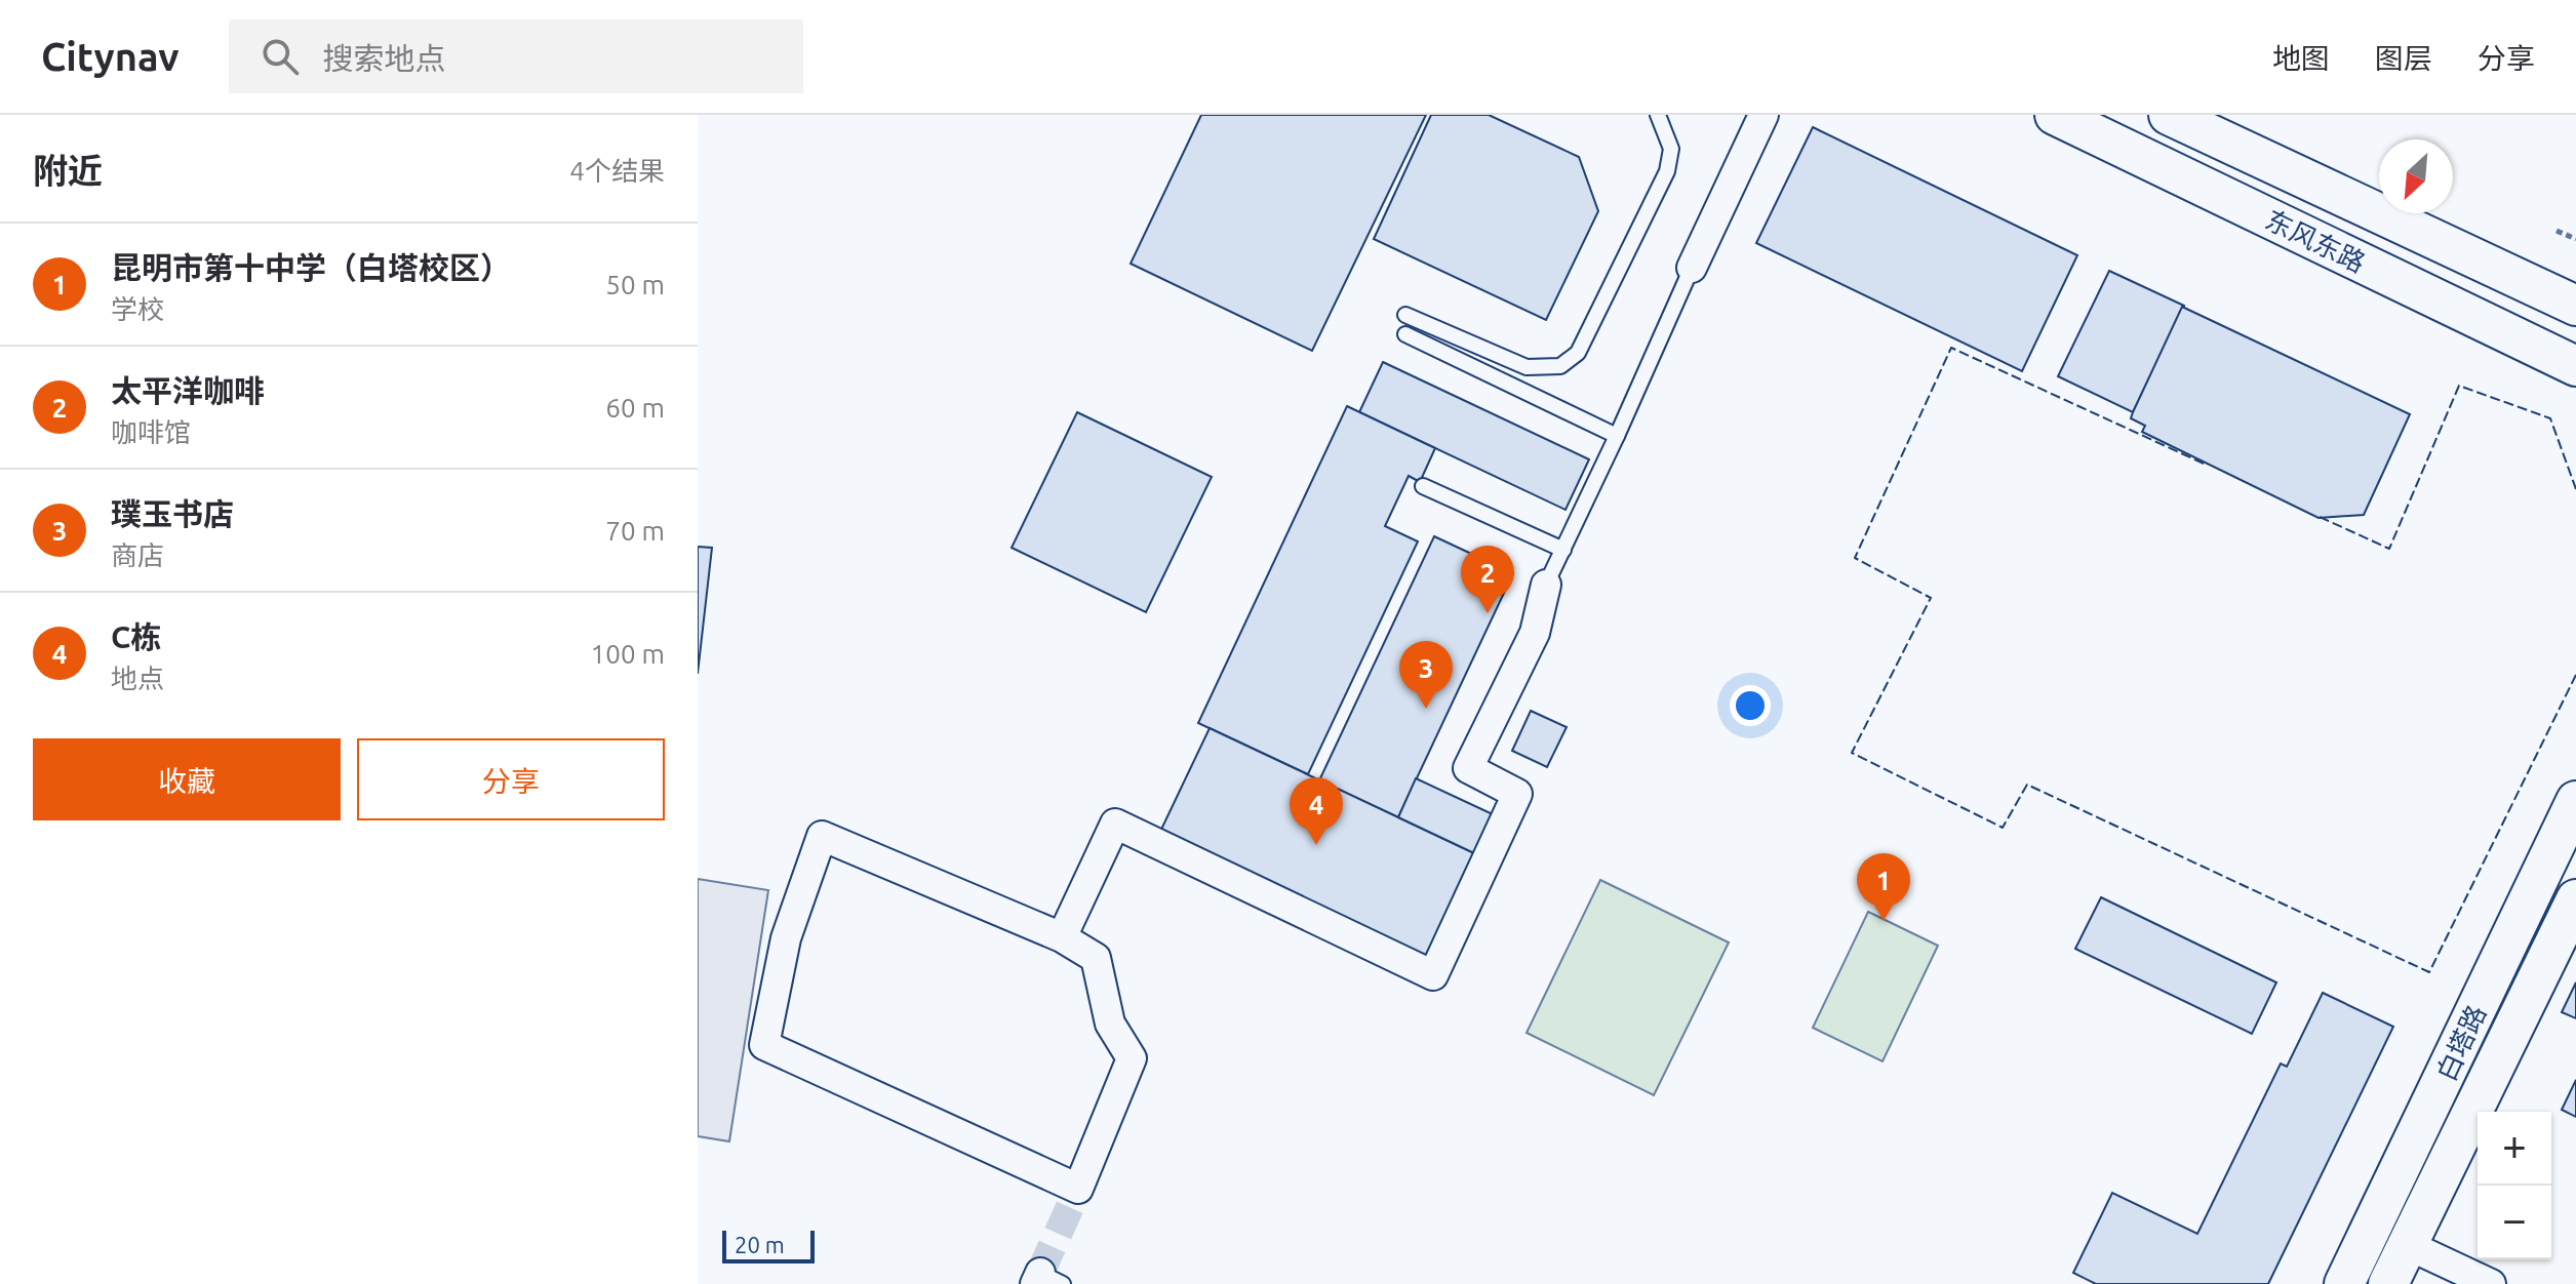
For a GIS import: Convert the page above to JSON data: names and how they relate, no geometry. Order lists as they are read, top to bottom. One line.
{"streets":{"main road":["东风东路","白塔路"]},"scale_bar":"20 m","north":"bottom left","page":{"header":"Citynav","search":"搜索地点","nav":["地图","图层","分享"],"heading":["附近","4个结果"],"list":[{"mark":"1","name":"昆明市第十中学（白塔校区）","note":"学校","value":"50 m"},{"mark":"2","name":"太平洋咖啡","note":"咖啡馆","value":"60 m"},{"mark":"3","name":"璞玉书店","note":"商店","value":"70 m"},{"mark":"4","name":"C栋","note":"地点","value":"100 m"}],"pins":["2","3","4","1"],"buttons":["收藏","分享"],"map_buttons":["+","−"],"scale":"20 m"}}
